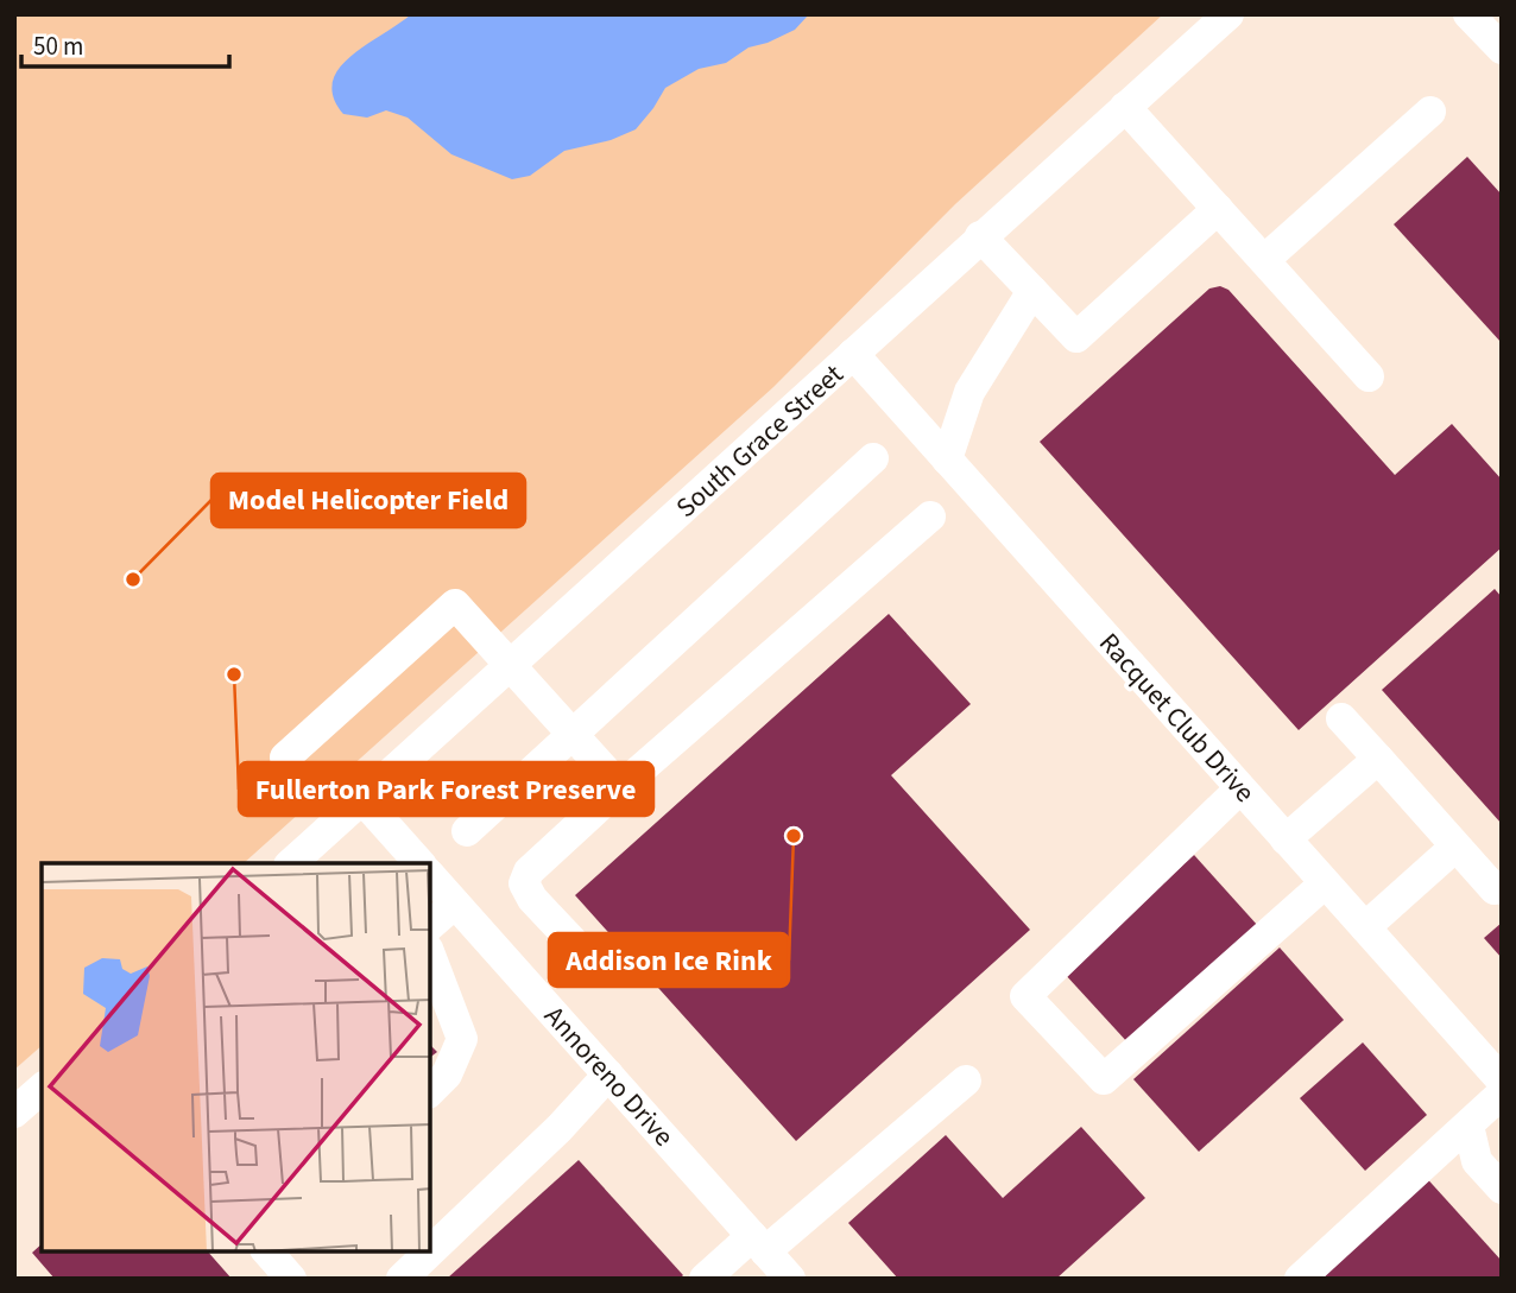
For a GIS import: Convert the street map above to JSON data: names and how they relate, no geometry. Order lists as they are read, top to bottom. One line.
{"streets":{"street":["South Grace Street","Racquet Club Drive","Annoreno Drive"]},"crossings":[["South Grace Street","Racquet Club Drive"]],"places":["Model Helicopter Field","Fullerton Park Forest Preserve","Addison Ice Rink"],"scale_bar":"50 m"}
